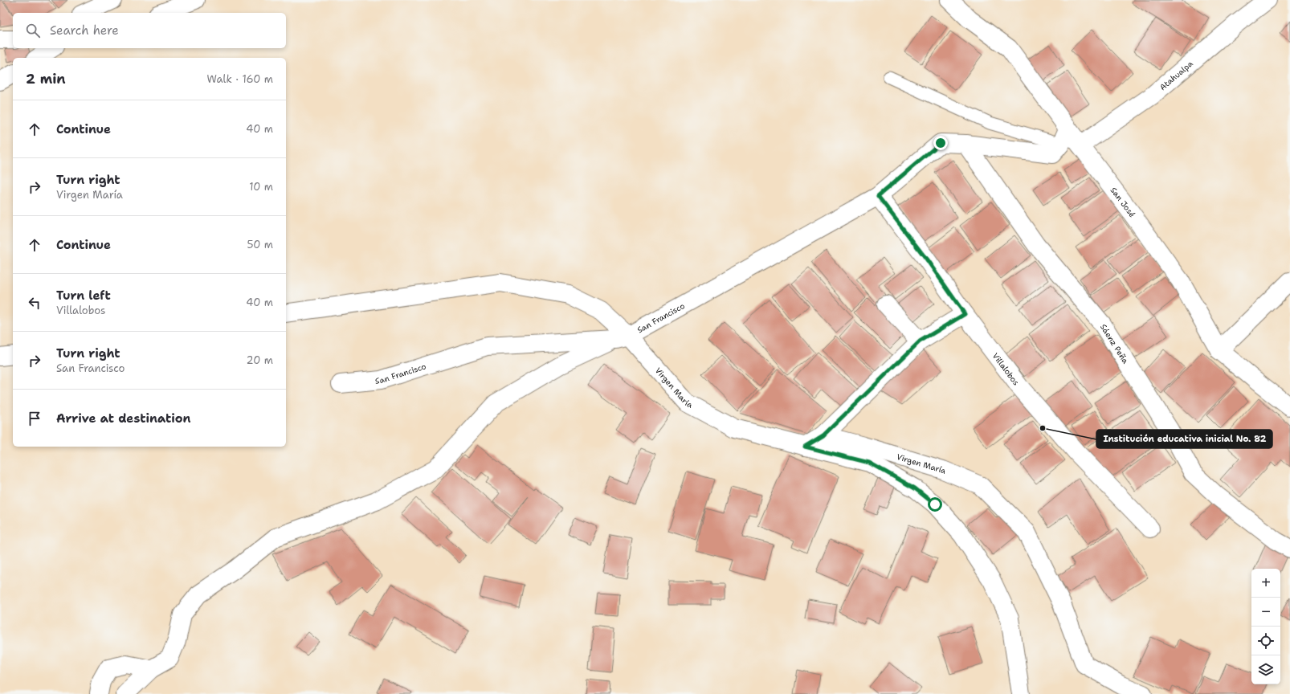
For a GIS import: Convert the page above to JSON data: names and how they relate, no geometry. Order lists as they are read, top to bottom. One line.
{"streets":{"street":["Atahualpa","San José","San Francisco","Sáenz Peña","Villalobos","Virgen María"]},"crossings":[["Atahualpa","San José"],["San Francisco","Sáenz Peña"],["San Francisco","Villalobos"],["San Francisco","Virgen María"]],"places":["Institución educativa inicial No. 82"],"page":{"search":"Search here","heading":["2 min","Walk · 160 m"],"list":[["Continue","40 m"],["Turn right","Virgen María","10 m"],["Continue","50 m"],["Turn left","Villalobos","40 m"],["Turn right","San Francisco","20 m"],"Arrive at destination"],"map_buttons":["+","−"]}}
